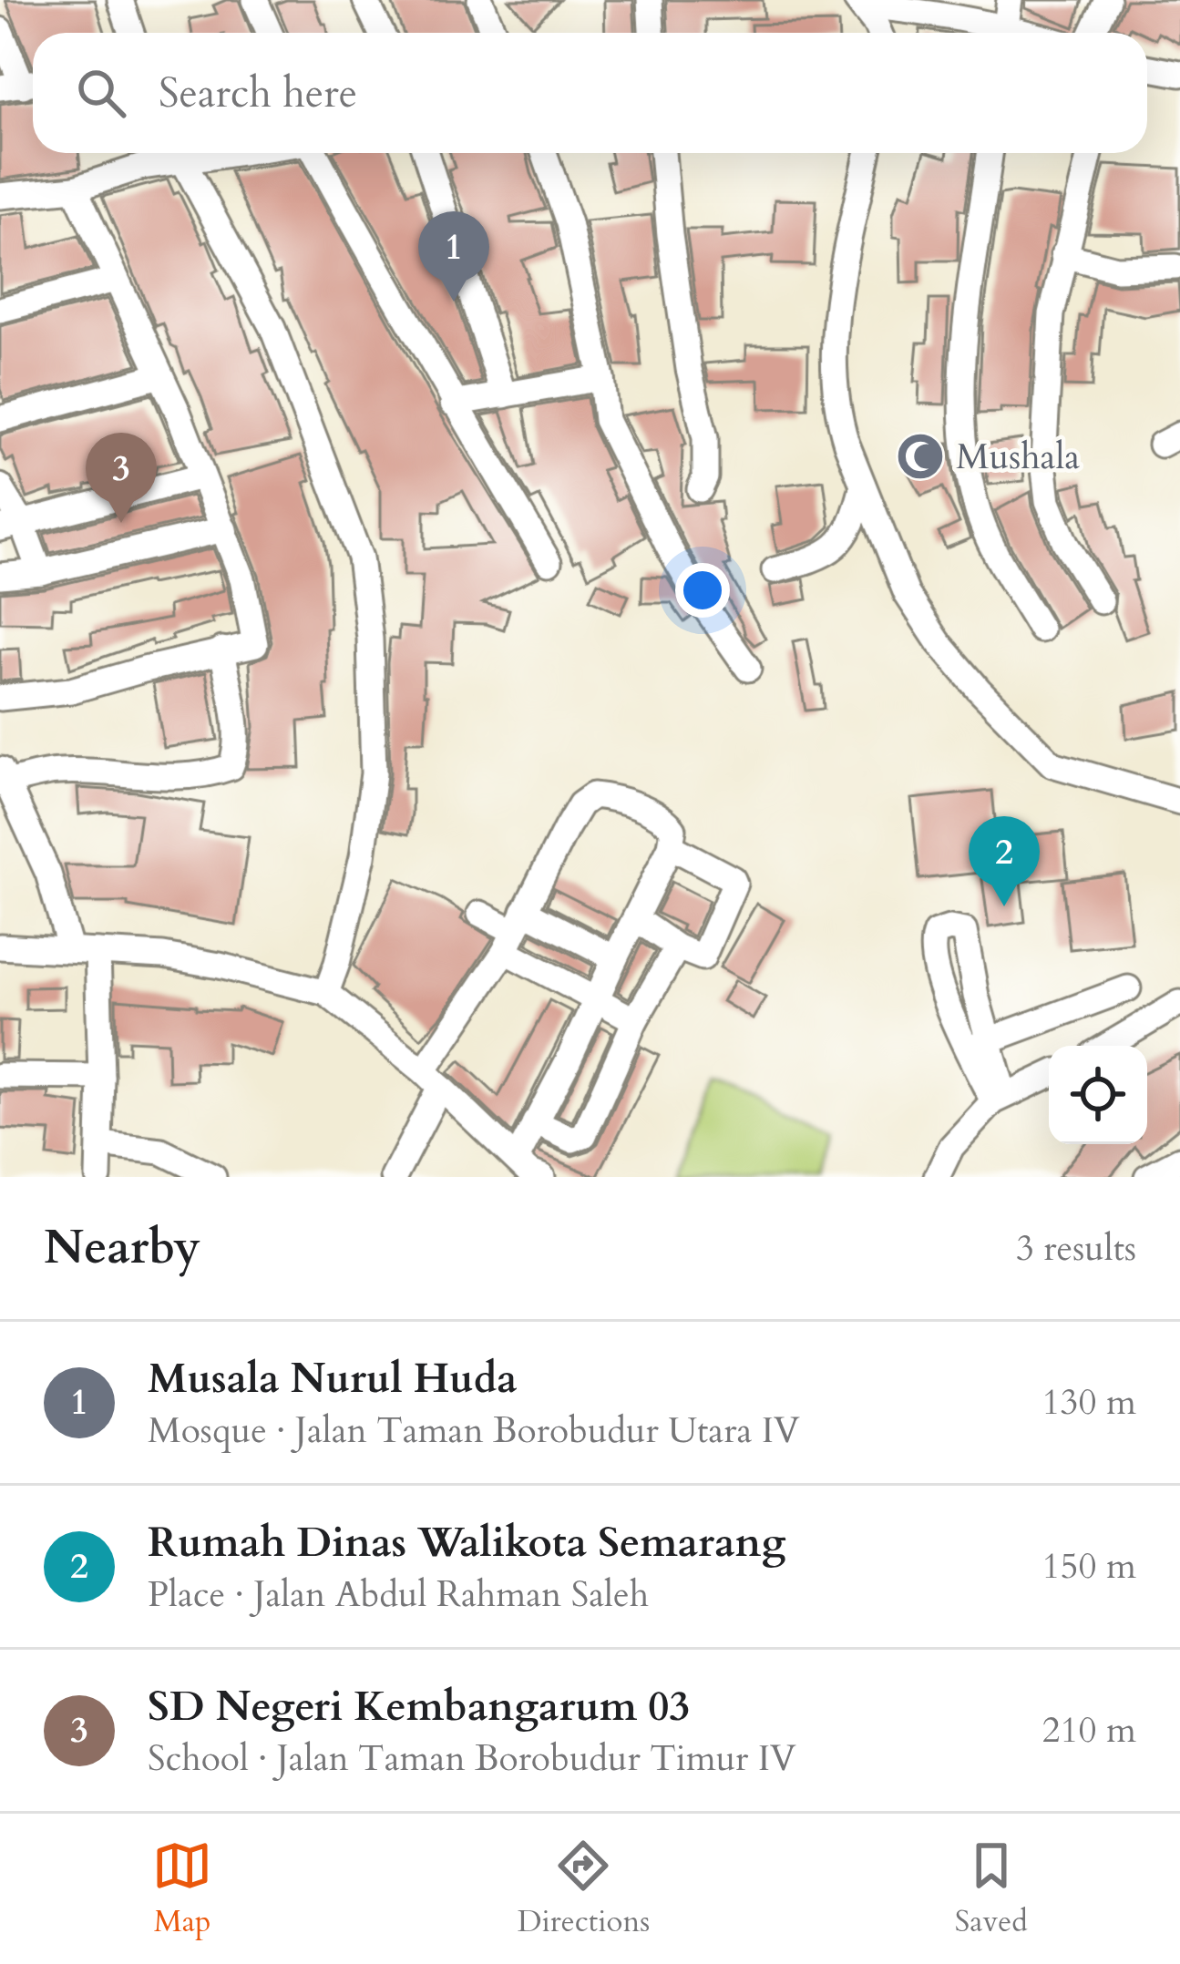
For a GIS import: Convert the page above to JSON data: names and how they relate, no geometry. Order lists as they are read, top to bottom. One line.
{"places":{"mosque":["Mushala"]},"page":{"search":"Search here","pins":["1","3","2"],"heading":["Nearby","3 results"],"list":[{"mark":"1","name":"Musala Nurul Huda","note":"Mosque · Jalan Taman Borobudur Utara IV","value":"130 m"},{"mark":"2","name":"Rumah Dinas Walikota Semarang","note":"Place · Jalan Abdul Rahman Saleh","value":"150 m"},{"mark":"3","name":"SD Negeri Kembangarum 03","note":"School · Jalan Taman Borobudur Timur IV","value":"210 m"}],"nav":["Map","Directions","Saved"]}}
